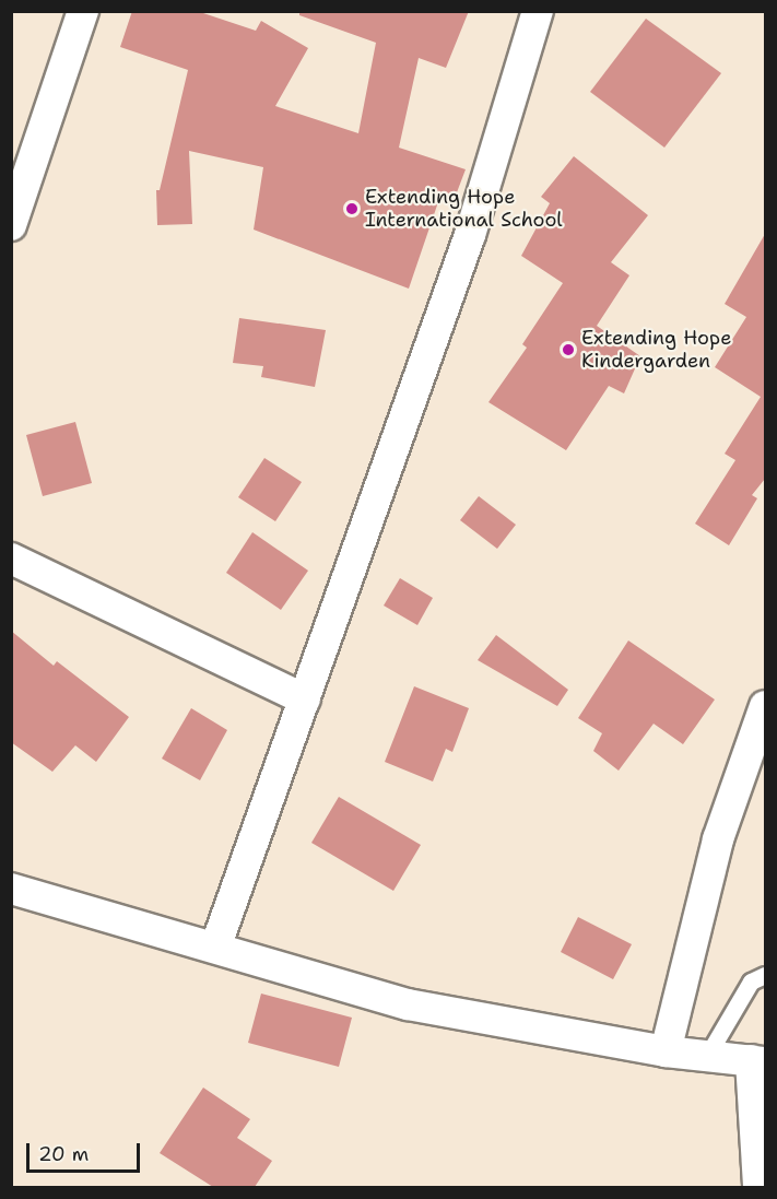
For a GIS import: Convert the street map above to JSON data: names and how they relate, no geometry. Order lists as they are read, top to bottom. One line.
{"places":["Extending Hope International School","Extending Hope Kindergarden"],"scale_bar":"20 m"}
